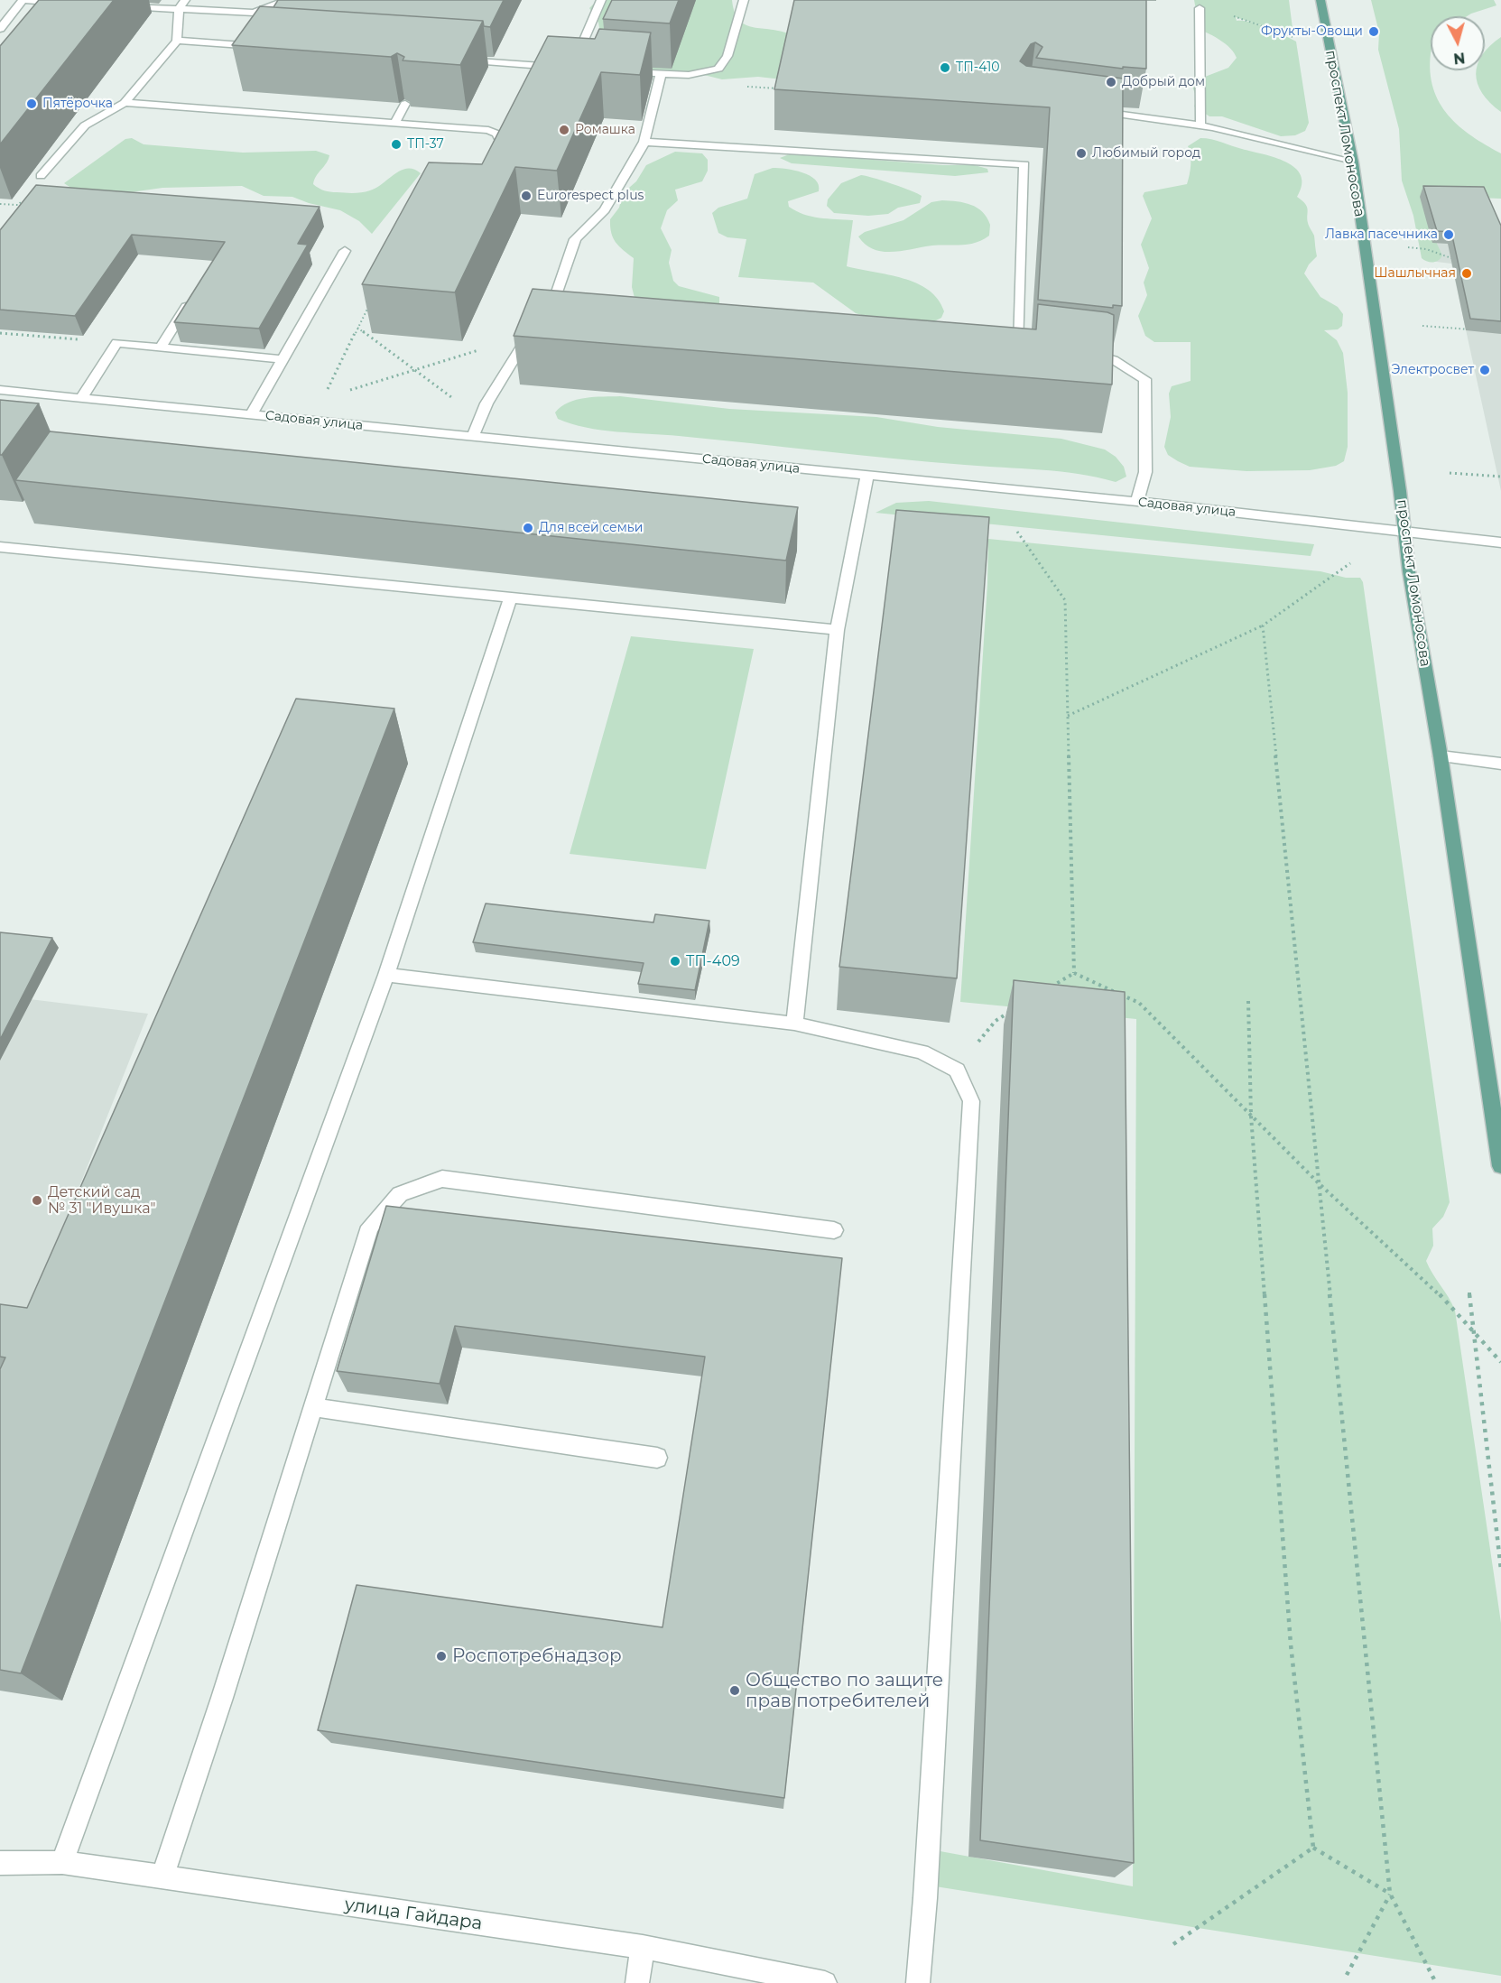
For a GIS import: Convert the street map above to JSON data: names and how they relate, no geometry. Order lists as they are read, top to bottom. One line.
{"streets":{"main road":["проспект Ломоносова"],"street":["Садовая улица","улица Гайдара"]},"crossings":[["проспект Ломоносова","Садовая улица"]],"places":["Фрукты-Овощи","ТП-410","Добрый дом","Пятёрочка","Ромашка","ТП-37","Любимый город","Eurorespect plus","Лавка пасечника","Шашлычная","Электросвет","Для всей семьи","ТП-409","Детский сад № 31 \"Ивушка\"","Роспотребнадзор","Общество по защите прав потребителей"],"north":"bottom"}
